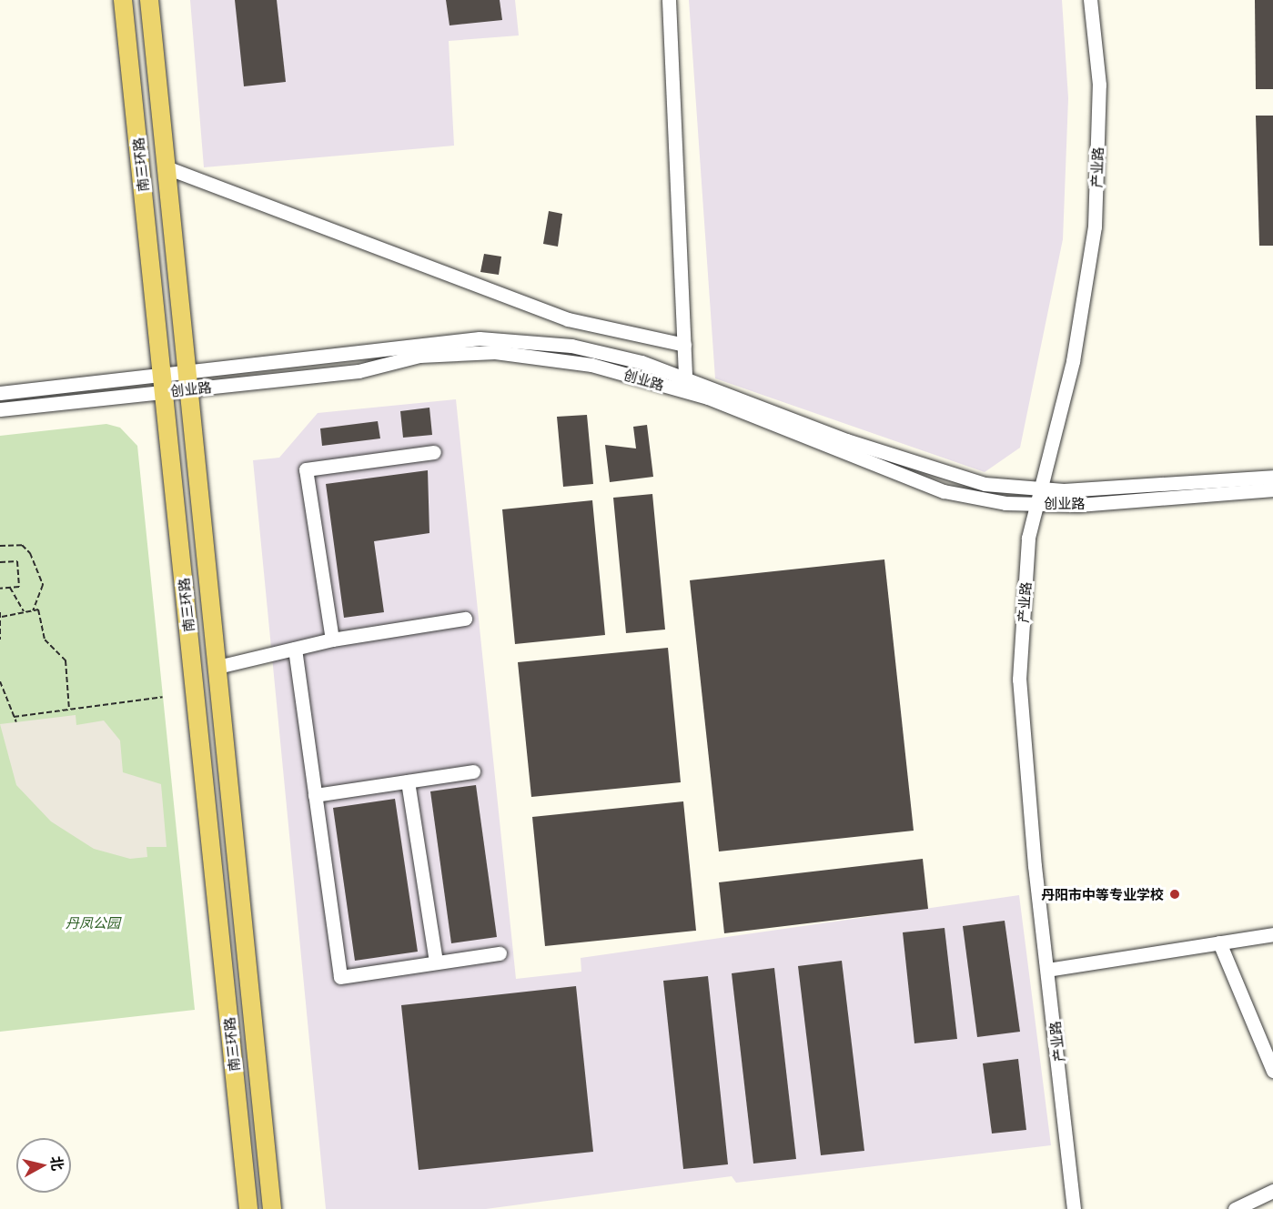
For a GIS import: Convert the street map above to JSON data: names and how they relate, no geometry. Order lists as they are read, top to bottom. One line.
{"streets":{"main road":["南三环路"],"street":["产业路","创业路"]},"crossings":[["南三环路","创业路"],["产业路","创业路"]],"parks":["丹凤公园"],"places":["丹阳市中等专业学校"],"north":"right"}
